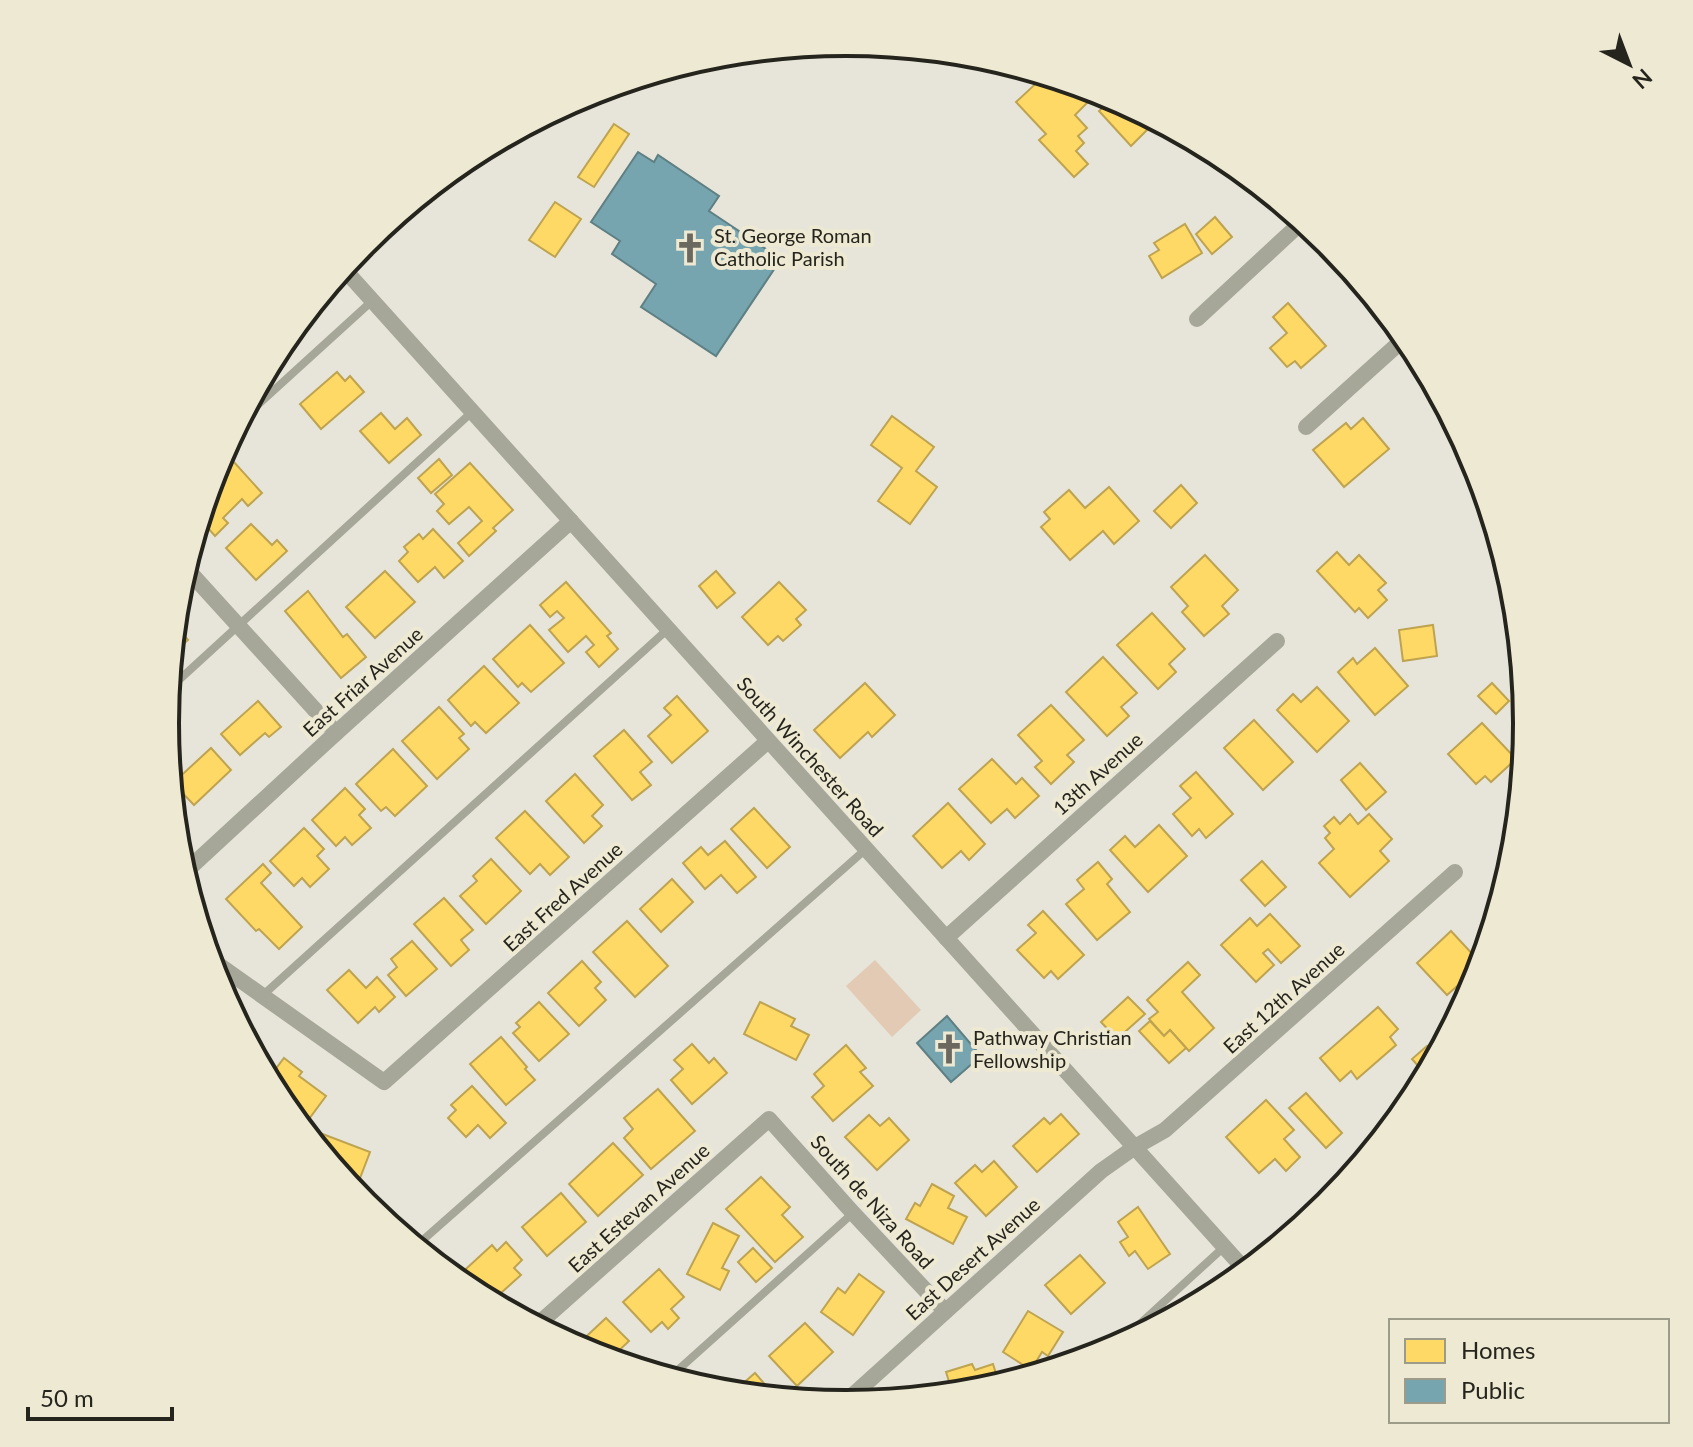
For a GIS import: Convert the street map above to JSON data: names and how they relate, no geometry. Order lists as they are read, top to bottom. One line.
{"streets":{"street":["East Friar Avenue","South Winchester Road","13th Avenue","East Fred Avenue","East 12th Avenue","South de Niza Road","East Estevan Avenue","East Desert Avenue"]},"crossings":[["East Friar Avenue","South Winchester Road"],["South Winchester Road","13th Avenue"],["South Winchester Road","East Fred Avenue"],["South Winchester Road","East 12th Avenue"],["South Winchester Road","East Desert Avenue"],["East 12th Avenue","East Desert Avenue"],["South de Niza Road","East Estevan Avenue"],["South de Niza Road","East Desert Avenue"]],"places":{"church":["St. George Roman Catholic Parish","Pathway Christian Fellowship"]},"legend":["Homes","Public"],"scale_bar":"50 m","north":"bottom right"}
